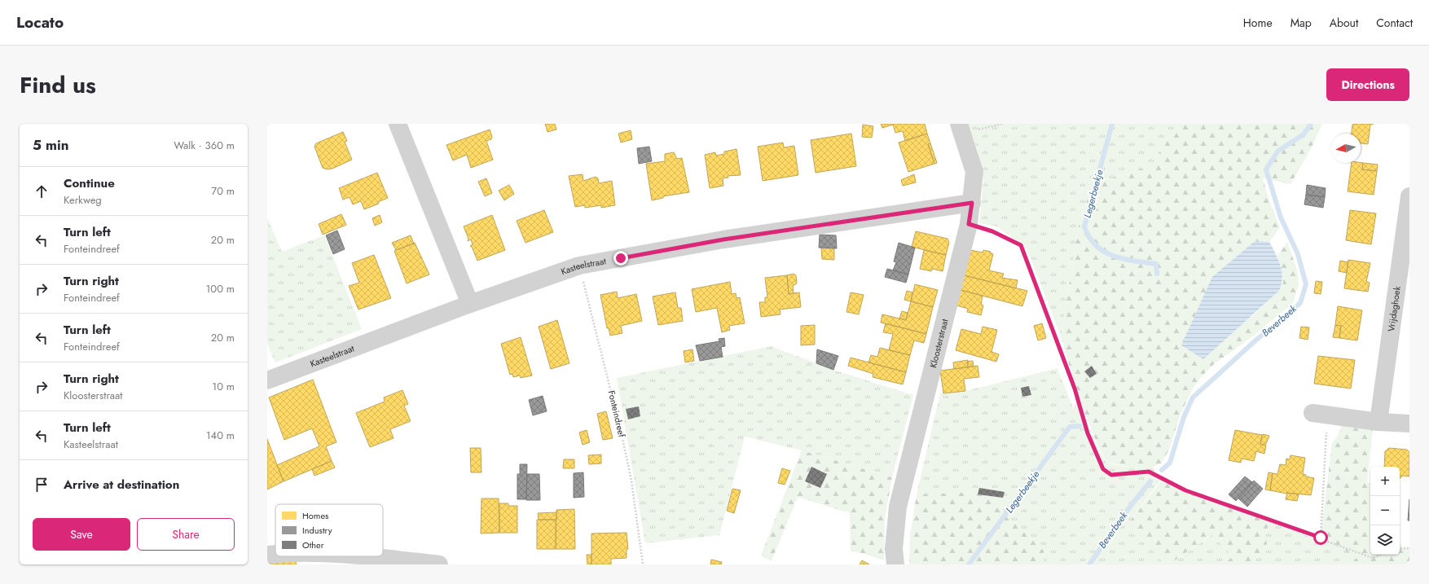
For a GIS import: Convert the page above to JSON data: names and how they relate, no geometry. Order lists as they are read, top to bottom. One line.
{"streets":{"street":["Kasteelstraat","Vrijdaghoek","Kloosterstraat"],"path":["Fonteindreef"]},"crossings":[["Kasteelstraat","Kloosterstraat"],["Kasteelstraat","Fonteindreef"]],"water":["Legerbeekje","Beverbeek"],"legend":["Homes","Industry","Other"],"north":"left","page":{"header":"Locato","nav":["Home","Map","About","Contact"],"title":"Find us","buttons":["Directions",["Save","Share"]],"heading":["5 min","Walk · 360 m"],"list":[["Continue","Kerkweg","70 m"],["Turn left","Fonteindreef","20 m"],["Turn right","Fonteindreef","100 m"],["Turn left","Fonteindreef","20 m"],["Turn right","Kloosterstraat","10 m"],["Turn left","Kasteelstraat","140 m"],"Arrive at destination"],"map_buttons":["+","−"]}}
